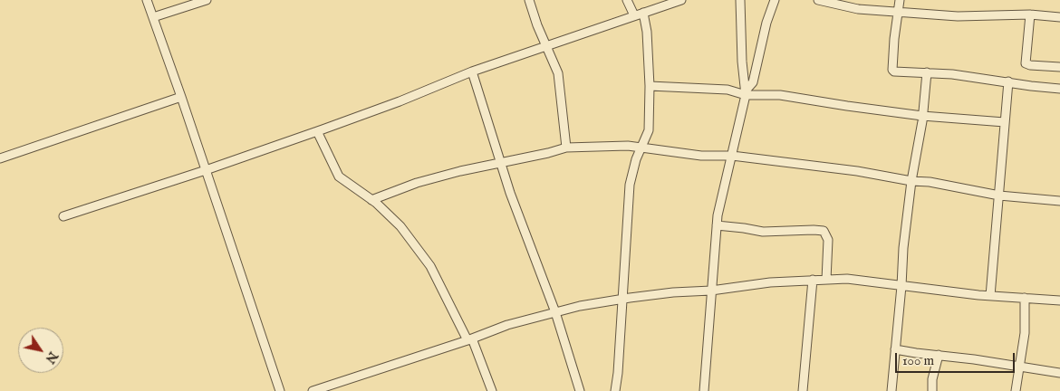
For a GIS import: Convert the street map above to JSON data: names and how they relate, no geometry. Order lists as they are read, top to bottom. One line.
{"scale_bar":"100 m","north":"bottom right"}
